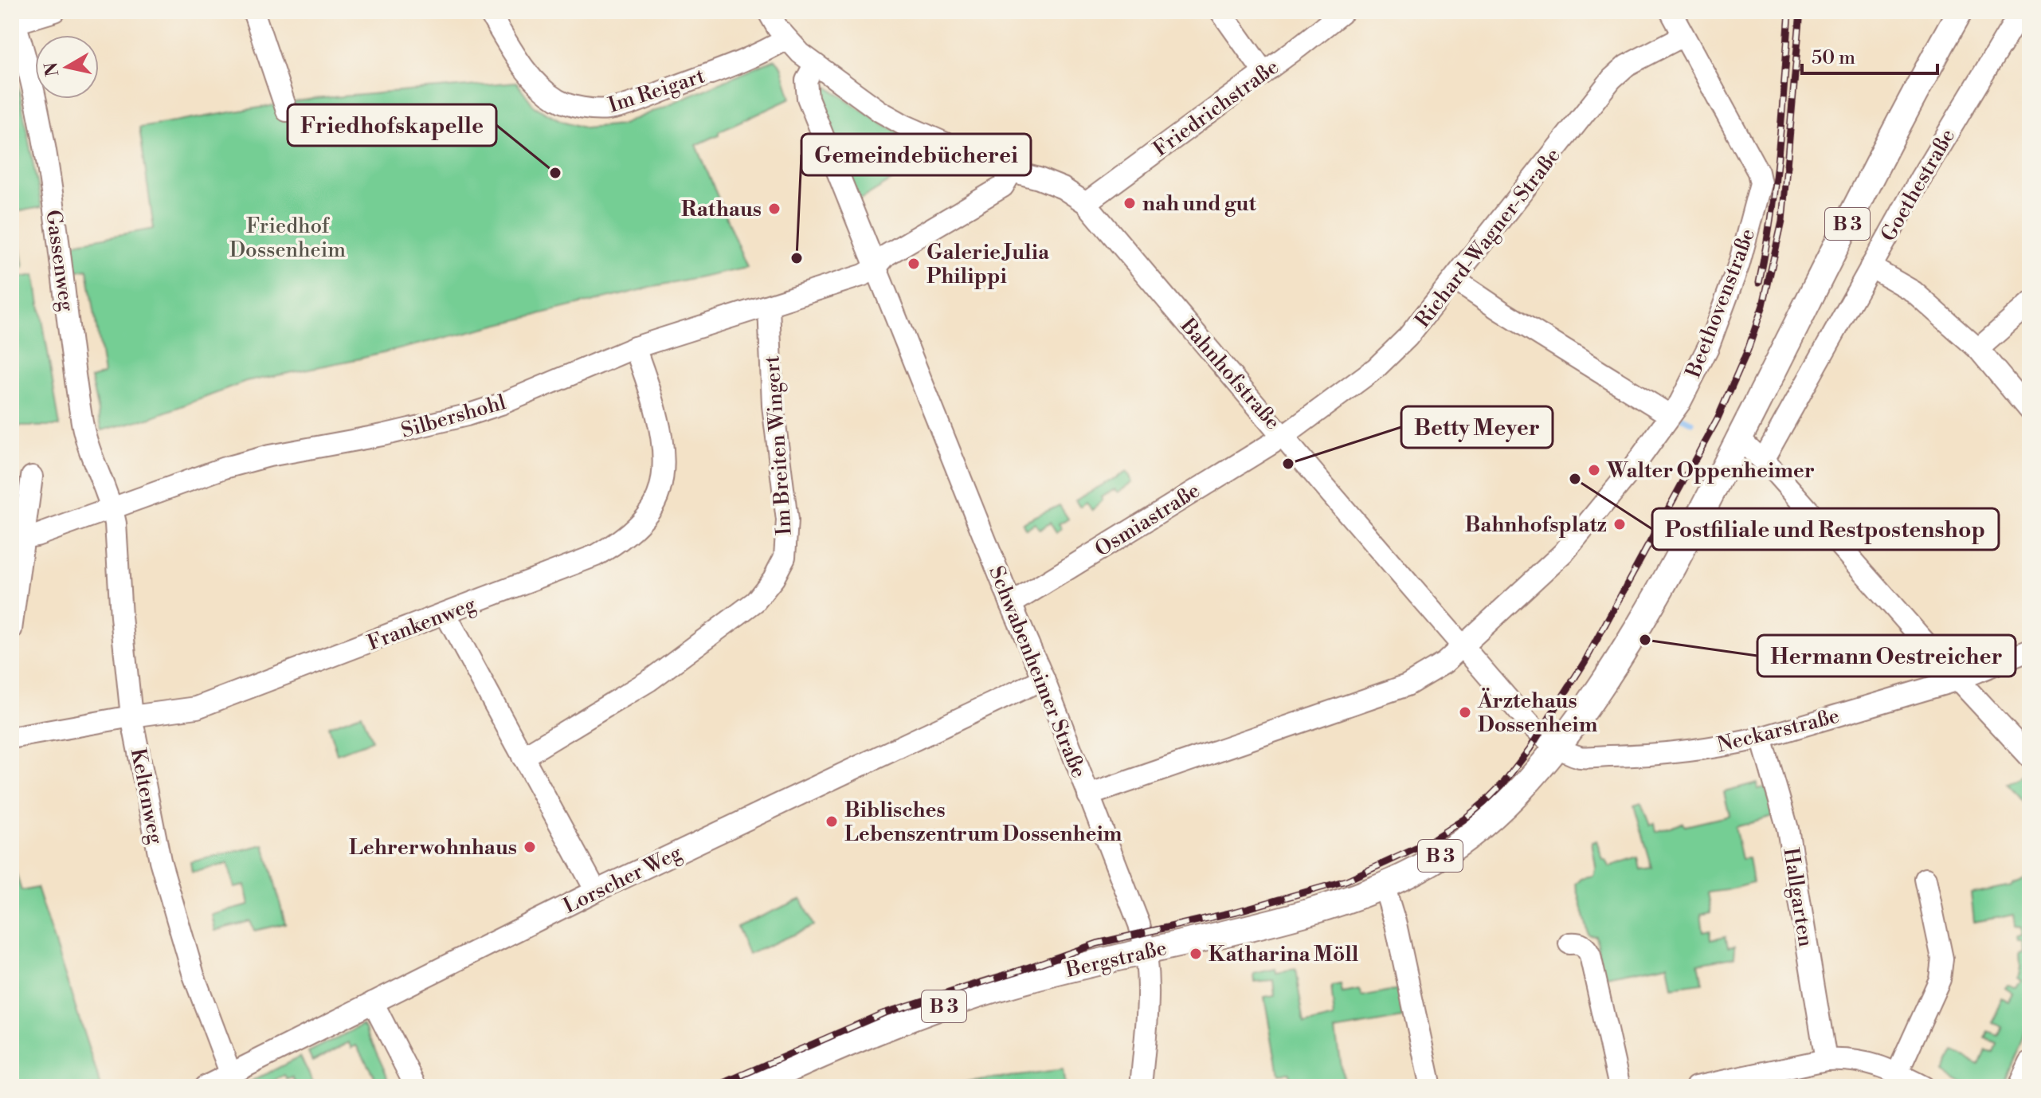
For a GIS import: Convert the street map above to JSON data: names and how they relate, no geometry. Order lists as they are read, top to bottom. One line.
{"streets":{"main road":["B 3","Bergstraße"],"street":["Im Reigart","Friedrichstraße","Goethestraße","Richard-Wagner-Straße","Gassenweg","Beethovenstraße","Bahnhofstraße","Silbershohl","Im Breiten Wingert","Osmiastraße","Frankenweg","Schwabenheimer Straße","Neckarstraße","Keltenweg","Lorscher Weg","Hallgarten"]},"crossings":[["Im Reigart","Bahnhofstraße"],["Friedrichstraße","Bahnhofstraße"],["B 3","Bahnhofstraße"],["B 3","Neckarstraße"],["B 3","Bergstraße"],["Richard-Wagner-Straße","Beethovenstraße"],["Richard-Wagner-Straße","Bahnhofstraße"],["Richard-Wagner-Straße","Osmiastraße"],["Gassenweg","Silbershohl"],["Gassenweg","Keltenweg"],["Beethovenstraße","Bahnhofstraße"],["Beethovenstraße","Schwabenheimer Straße"],["Bahnhofstraße","Silbershohl"],["Bahnhofstraße","Osmiastraße"],["Bahnhofstraße","Schwabenheimer Straße"],["Bahnhofstraße","Neckarstraße"],["Bahnhofstraße","Bergstraße"],["Silbershohl","Im Breiten Wingert"],["Silbershohl","Frankenweg"],["Silbershohl","Schwabenheimer Straße"],["Silbershohl","Keltenweg"],["Osmiastraße","Schwabenheimer Straße"],["Frankenweg","Keltenweg"],["Schwabenheimer Straße","Lorscher Weg"],["Schwabenheimer Straße","Bergstraße"],["Neckarstraße","Hallgarten"],["Neckarstraße","Bergstraße"],["Keltenweg","Lorscher Weg"]],"parks":["Friedhof Dossenheim"],"places":["Friedhofskapelle","nah und gut","Rathaus","Gemeindebücherei","Galerie Julia Philippi","Betty Meyer","Walter Oppenheimer","Postfiliale und Restpostenshop","Bahnhofsplatz","Hermann Oestreicher","Ärztehaus Dossenheim","Biblisches Lebenszentrum Dossenheim","Lehrerwohnhaus","Katharina Möll"],"scale_bar":"50 m","north":"left"}
